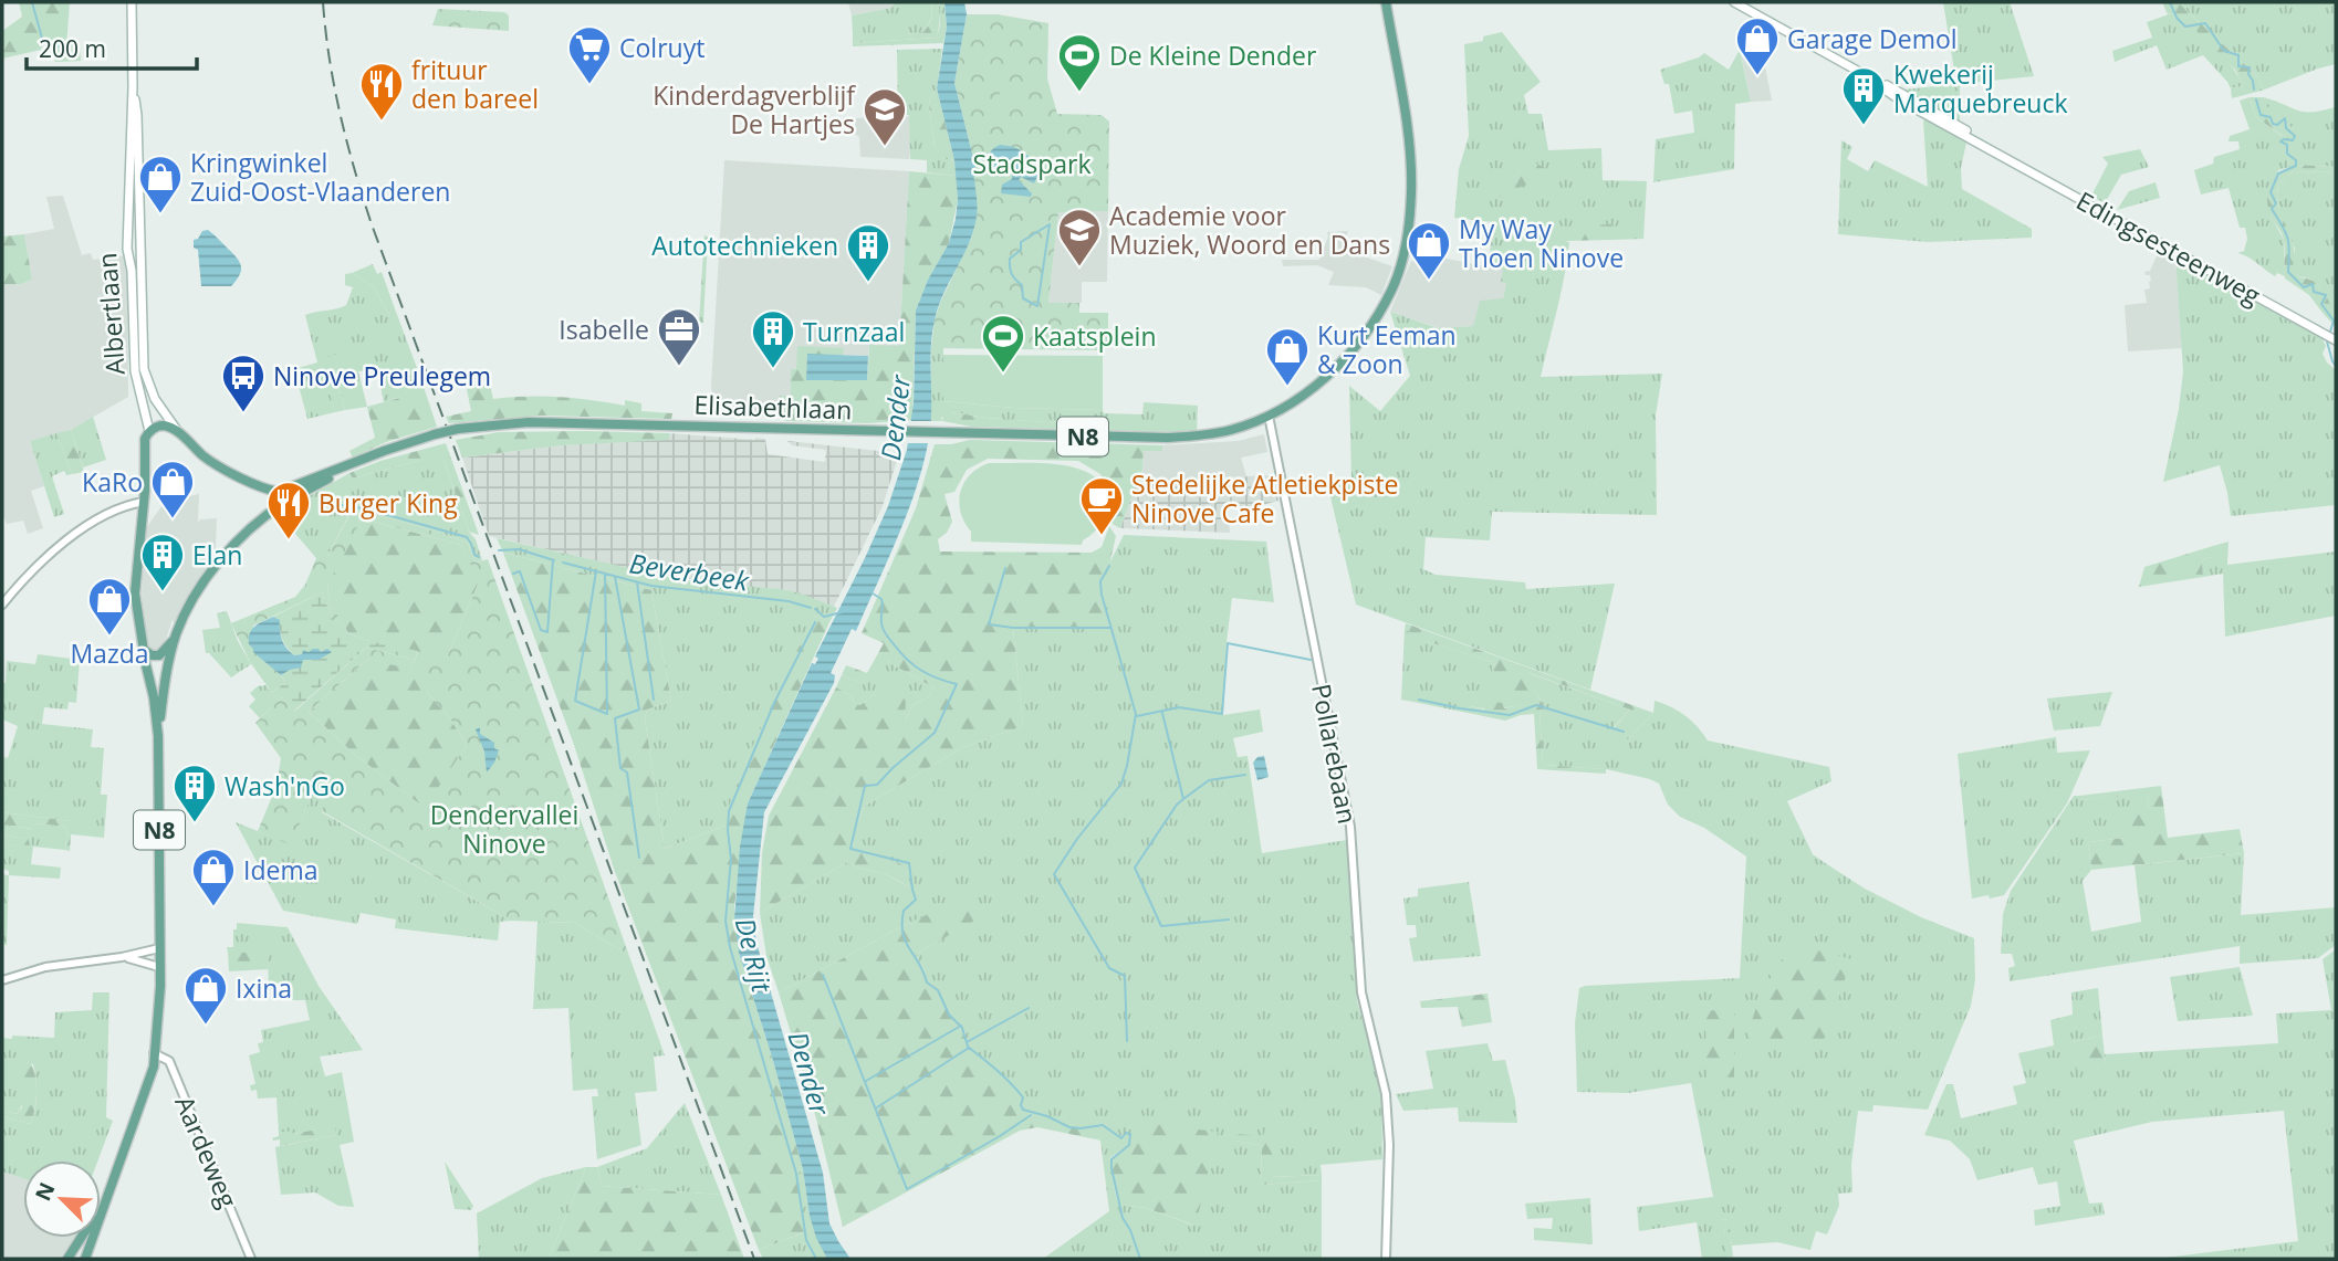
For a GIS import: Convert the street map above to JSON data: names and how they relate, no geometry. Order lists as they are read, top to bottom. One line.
{"streets":{"main road":["Edingsesteenweg","Albertlaan","Elisabethlaan","N8"],"street":["Pollarebaan","Aardeweg"]},"crossings":[["Albertlaan","N8"],["Elisabethlaan","N8"],["Elisabethlaan","Pollarebaan"],["N8","Pollarebaan"],["N8","Aardeweg"]],"water":["Dender","Beverbeek","De Rijt"],"parks":["Stadspark","Dendervallei Ninove"],"places":{"shop":["Garage Demol","Kringwinkel Zuid-Oost-Vlaanderen","My Way Thoen Ninove","Kurt Eeman & Zoon","KaRo","Mazda","Idema","Ixina"],"supermarket":["Colruyt"],"sports":["De Kleine Dender","Kaatsplein"],"restaurant":["frituur den bareel","Burger King"],"building":["Kwekerij Marquebreuck","Autotechnieken","Turnzaal","Elan","Wash'nGo"],"school or university":["Kinderdagverblijf De Hartjes","Academie voor Muziek, Woord en Dans"],"office":["Isabelle"],"bus stop":["Ninove Preulegem"],"cafe":["Stedelijke Atletiekpiste Ninove Cafe"]},"scale_bar":"200 m","north":"top left"}
